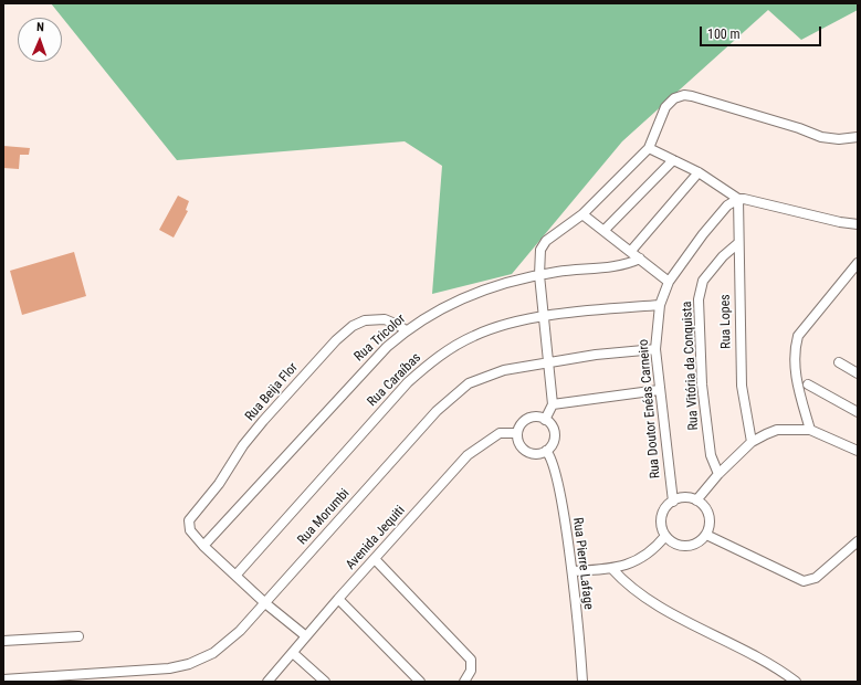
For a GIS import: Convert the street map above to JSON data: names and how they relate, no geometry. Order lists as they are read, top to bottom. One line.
{"streets":{"street":["Rua Lopes","Rua Tricolor","Rua Vitória da Conquista","Rua Caraíbas","Rua Beija Flor","Rua Doutor Enéas Carneiro","Rua Morumbi","Avenida Jequiti","Rua Pierre Lafage"]},"crossings":[["Rua Lopes","Rua Vitória da Conquista"],["Rua Lopes","Rua Doutor Enéas Carneiro"],["Rua Tricolor","Rua Beija Flor"],["Rua Caraíbas","Rua Doutor Enéas Carneiro"],["Rua Doutor Enéas Carneiro","Rua Morumbi"],["Avenida Jequiti","Rua Pierre Lafage"]],"scale_bar":"100 m","north":"top"}
